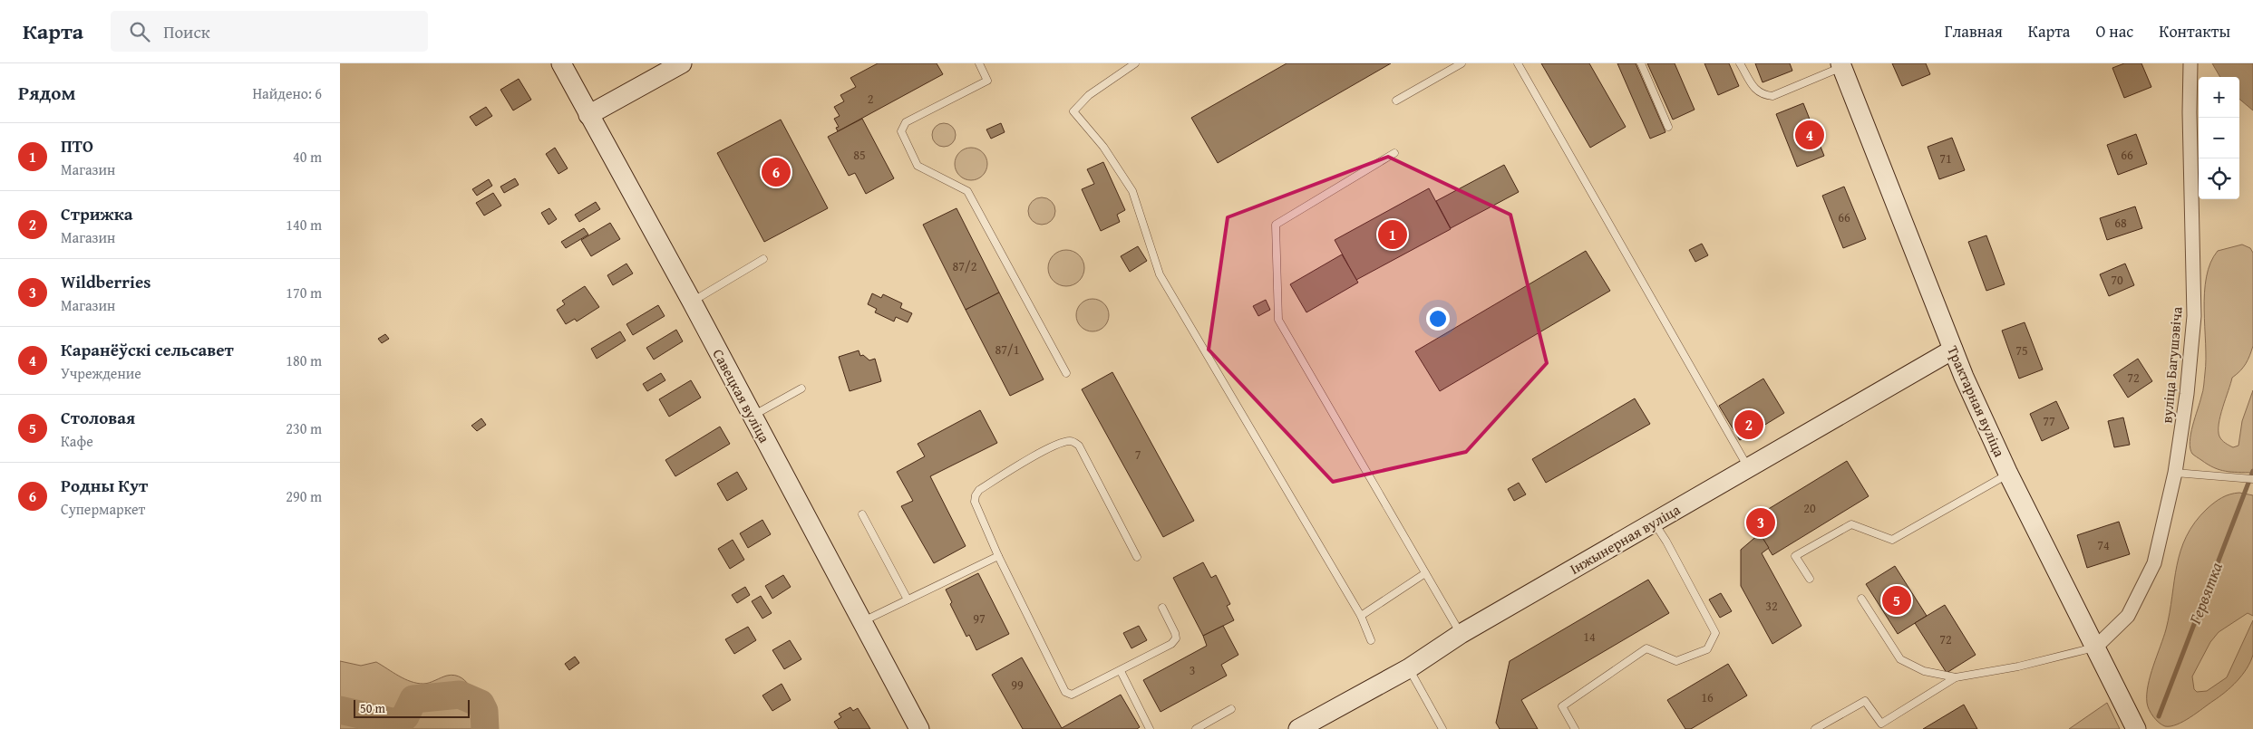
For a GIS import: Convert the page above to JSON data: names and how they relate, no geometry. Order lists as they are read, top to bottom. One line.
{"streets":{"street":["вуліца Багушэвіча","Савецкая вуліца","Трактарная вуліца","Інжынерная вуліца"]},"crossings":[["вуліца Багушэвіча","Трактарная вуліца"],["Трактарная вуліца","Інжынерная вуліца"]],"water":["Гервятка"],"house_numbers":["2","85","66","71","66","68","87/2","70","87/1","75","72","77","7","20","74","32","97","14","72","3","99","16"],"scale_bar":"50 m","page":{"header":"Карта","search":"Поиск","nav":["Главная","Карта","О нас","Контакты"],"heading":["Рядом","Найдено: 6"],"map_buttons":["+","−"],"pins":["4","6","1","2","3","5"],"list":[{"mark":"1","name":"ПТО","note":"Магазин","value":"40 m"},{"mark":"2","name":"Стрижка","note":"Магазин","value":"140 m"},{"mark":"3","name":"Wildberries","note":"Магазин","value":"170 m"},{"mark":"4","name":"Каранёўскі сельсавет","note":"Учреждение","value":"180 m"},{"mark":"5","name":"Столовая","note":"Кафе","value":"230 m"},{"mark":"6","name":"Родны Кут","note":"Супермаркет","value":"290 m"}],"scale":"50 m"}}
